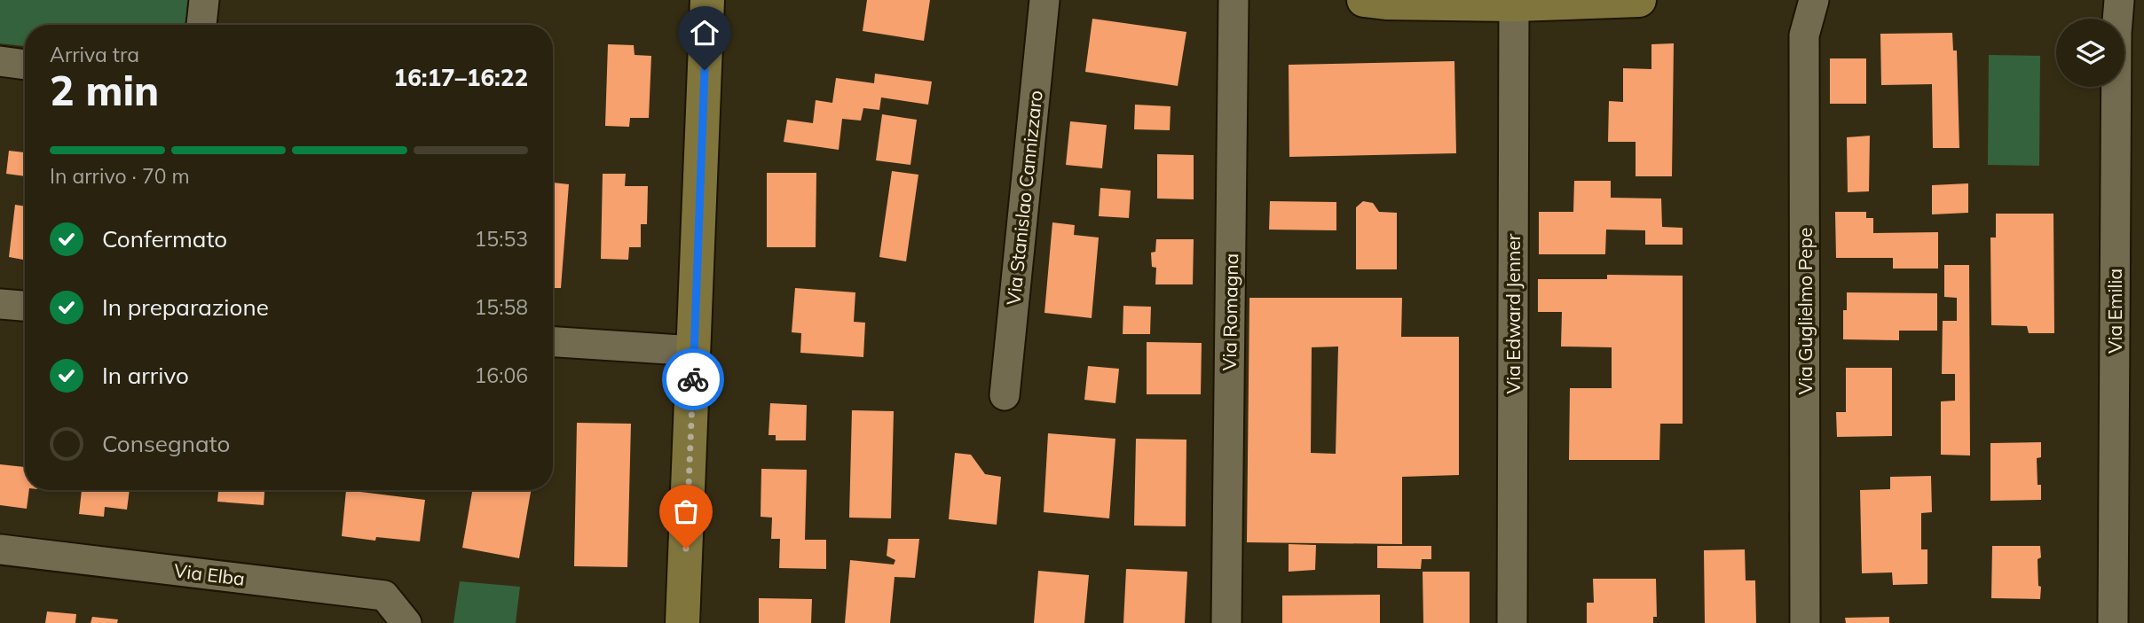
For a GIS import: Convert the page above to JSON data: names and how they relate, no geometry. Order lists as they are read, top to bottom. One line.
{"streets":{"street":["Via Stanislao Cannizzaro","Via Guglielmo Pepe","Via Emilia","Via Romagna","Via Edward Jenner","Via Elba"]},"page":{"heading":["2 min","Arriva tra","16:17–16:22"],"bar":"In arrivo · 70 m","list":[["Confermato","15:53"],["In preparazione","15:58"],["In arrivo","16:06"],"Consegnato"]}}
